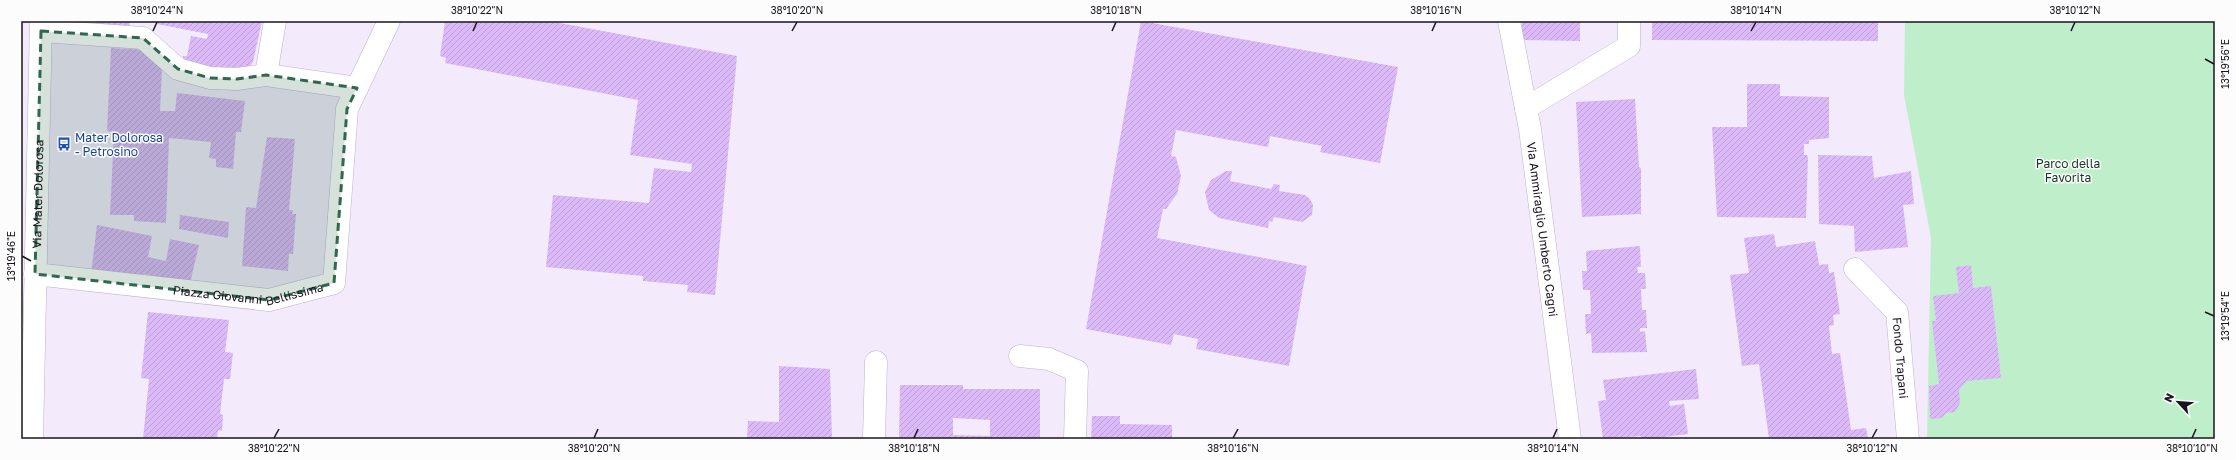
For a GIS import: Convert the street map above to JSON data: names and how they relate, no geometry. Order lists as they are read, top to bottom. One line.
{"streets":{"street":["Via Mater Dolorosa","Via Ammiraglio Umberto Cagni","Piazza Giovanni Bellissima","Fondo Trapani"]},"crossings":[["Via Mater Dolorosa","Piazza Giovanni Bellissima"]],"parks":["Parco della Favorita"],"places":{"bus stop":["Mater Dolorosa - Petrosino"]},"north":"top left","coordinates":["38°10'24\"N","38°10'22\"N","38°10'20\"N","38°10'18\"N","38°10'16\"N","38°10'14\"N","38°10'12\"N","13°19'56\"E","13°19'46\"E","13°19'54\"E","38°10'10\"N"]}
